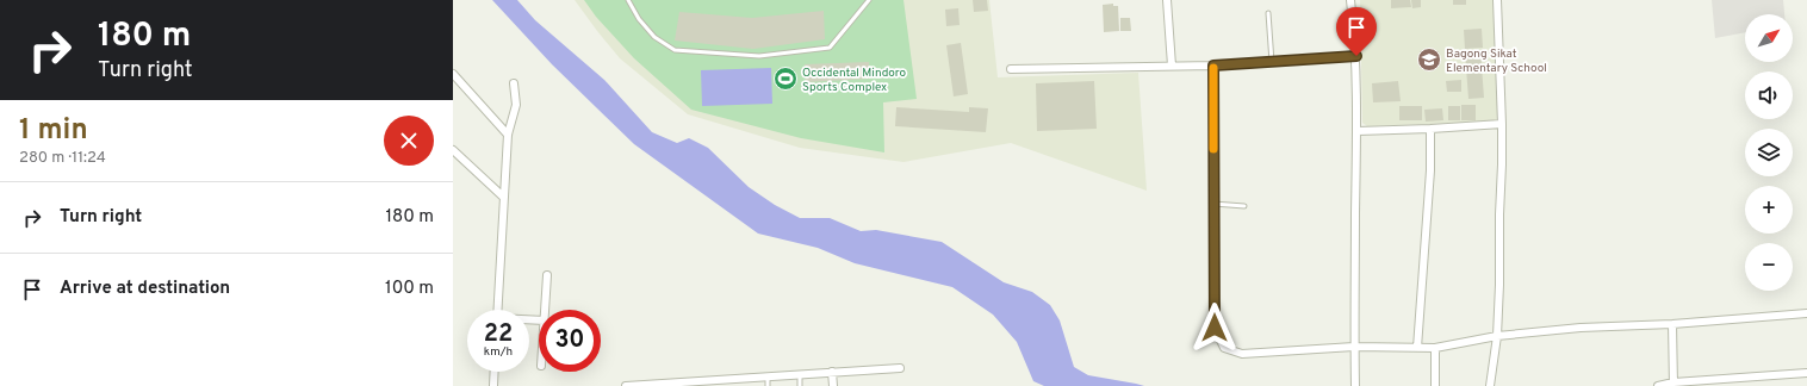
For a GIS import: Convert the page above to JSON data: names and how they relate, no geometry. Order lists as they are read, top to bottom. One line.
{"places":{"school or university":["Bagong Sikat Elementary School"],"sports":["Occidental Mindoro Sports Complex"]},"north":"top right","page":{"turn":["180 m","Turn right"],"map_buttons":["+","−"],"heading":["1 min","280 m · 11:24"],"list":[{"name":"Turn right","value":"180 m"},{"name":"Arrive at destination","value":"100 m"}],"speed":"22 km/h","limit":"30"}}
